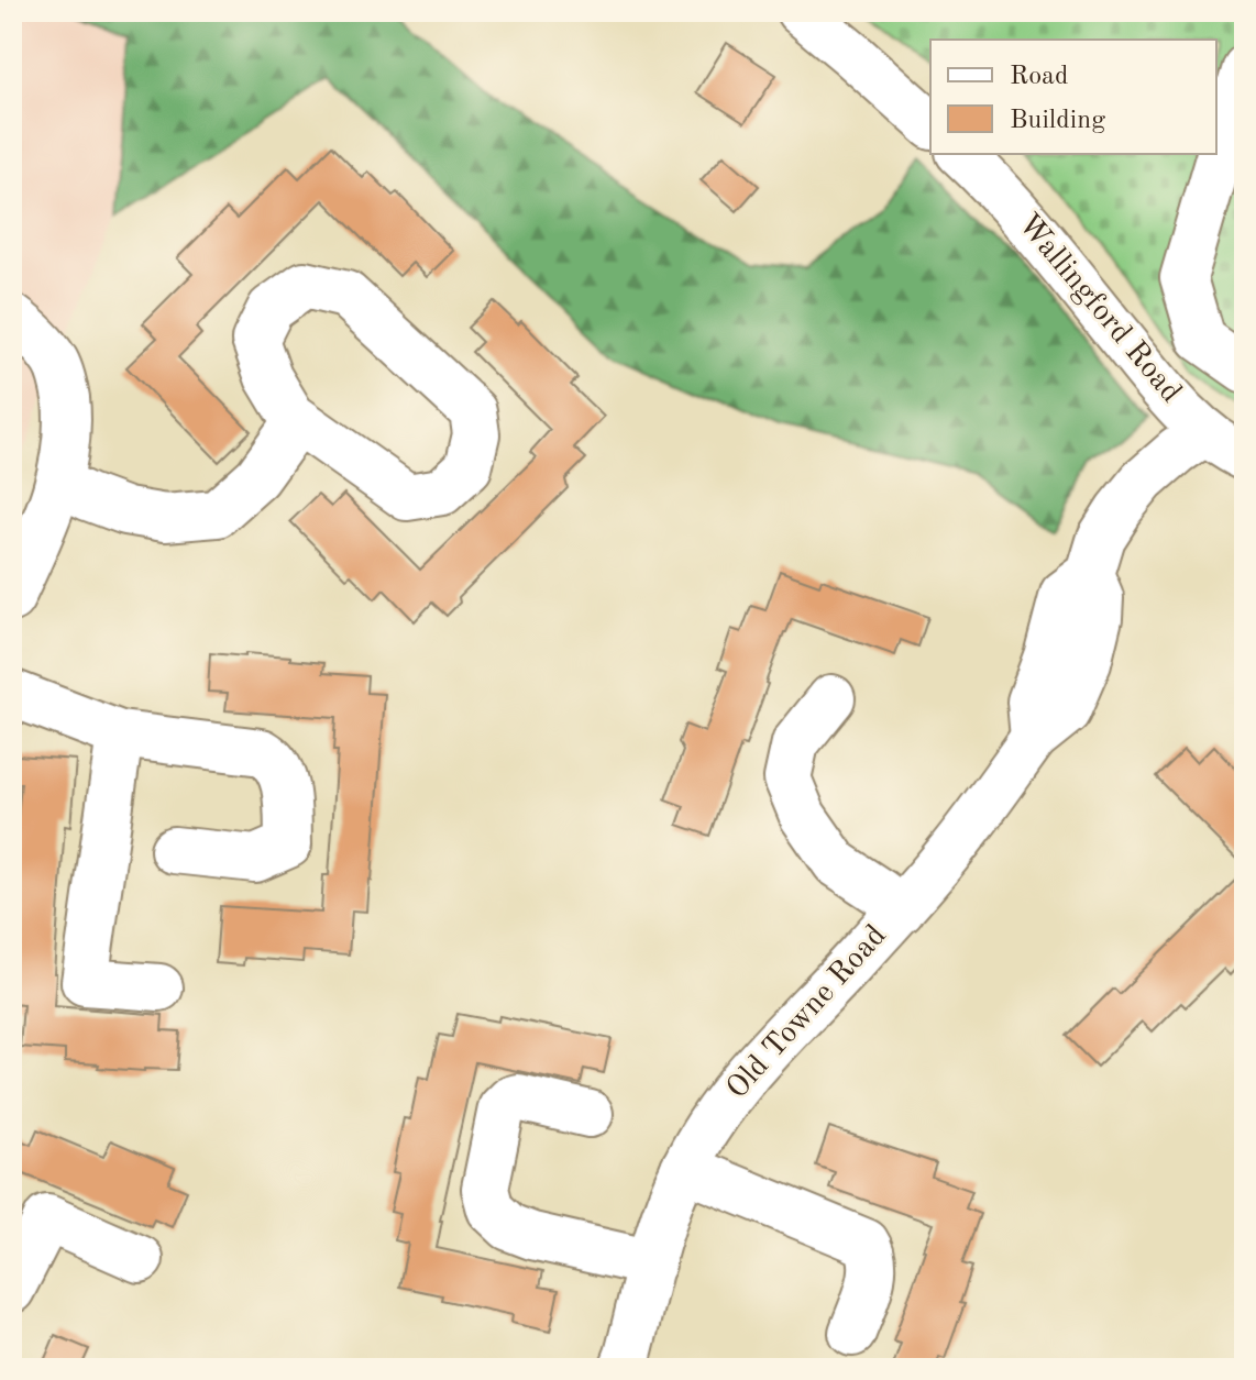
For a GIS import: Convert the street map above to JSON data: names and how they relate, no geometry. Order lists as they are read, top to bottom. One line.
{"streets":{"street":["Wallingford Road","Old Towne Road"]},"crossings":[["Wallingford Road","Old Towne Road"]],"legend":["Road","Building"]}
